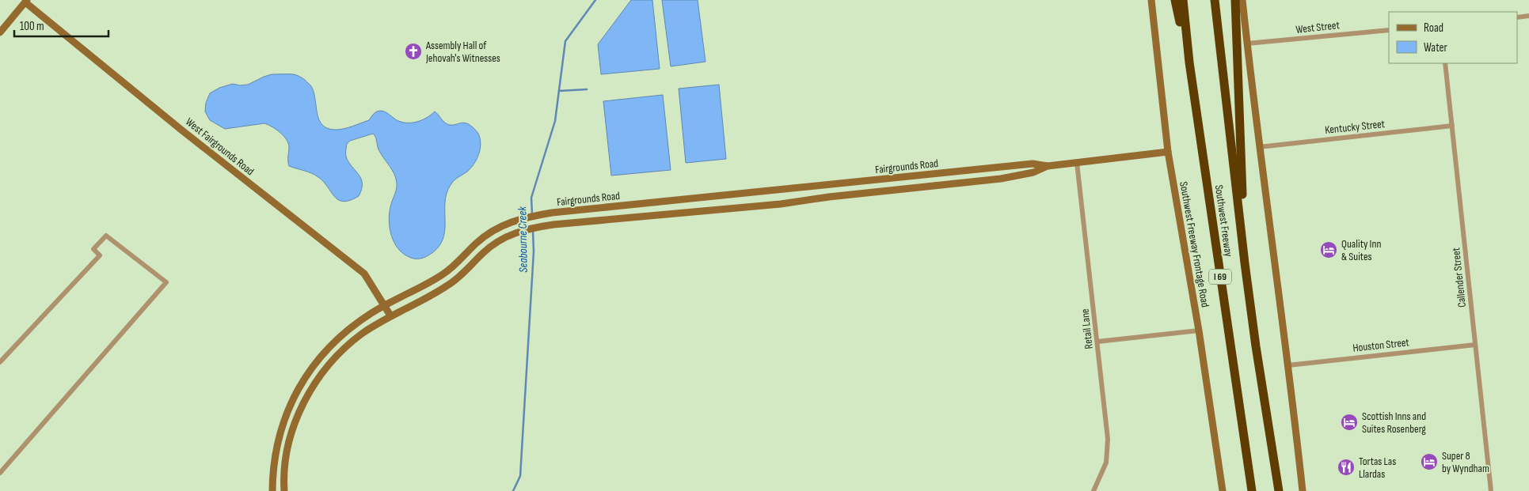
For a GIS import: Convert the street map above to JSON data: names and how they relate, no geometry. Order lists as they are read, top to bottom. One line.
{"streets":{"highway":["Southwest Freeway","I 69"],"street":["West Street","Kentucky Street","West Fairgrounds Road","Fairgrounds Road","Southwest Freeway Frontage Road","Callender Street","Retail Lane","Houston Street"]},"crossings":[["Kentucky Street","Callender Street"],["West Fairgrounds Road","Fairgrounds Road"],["Fairgrounds Road","Southwest Freeway Frontage Road"],["Fairgrounds Road","Retail Lane"],["Callender Street","Houston Street"]],"water":["Seabourne Creek"],"places":{"church":["Assembly Hall of Jehovah's Witnesses"],"hotel":["Quality Inn & Suites","Scottish Inns and Suites Rosenberg","Super 8 by Wyndham"],"restaurant":["Tortas Las Llardas"]},"legend":["Road","Water"],"scale_bar":"100 m"}
